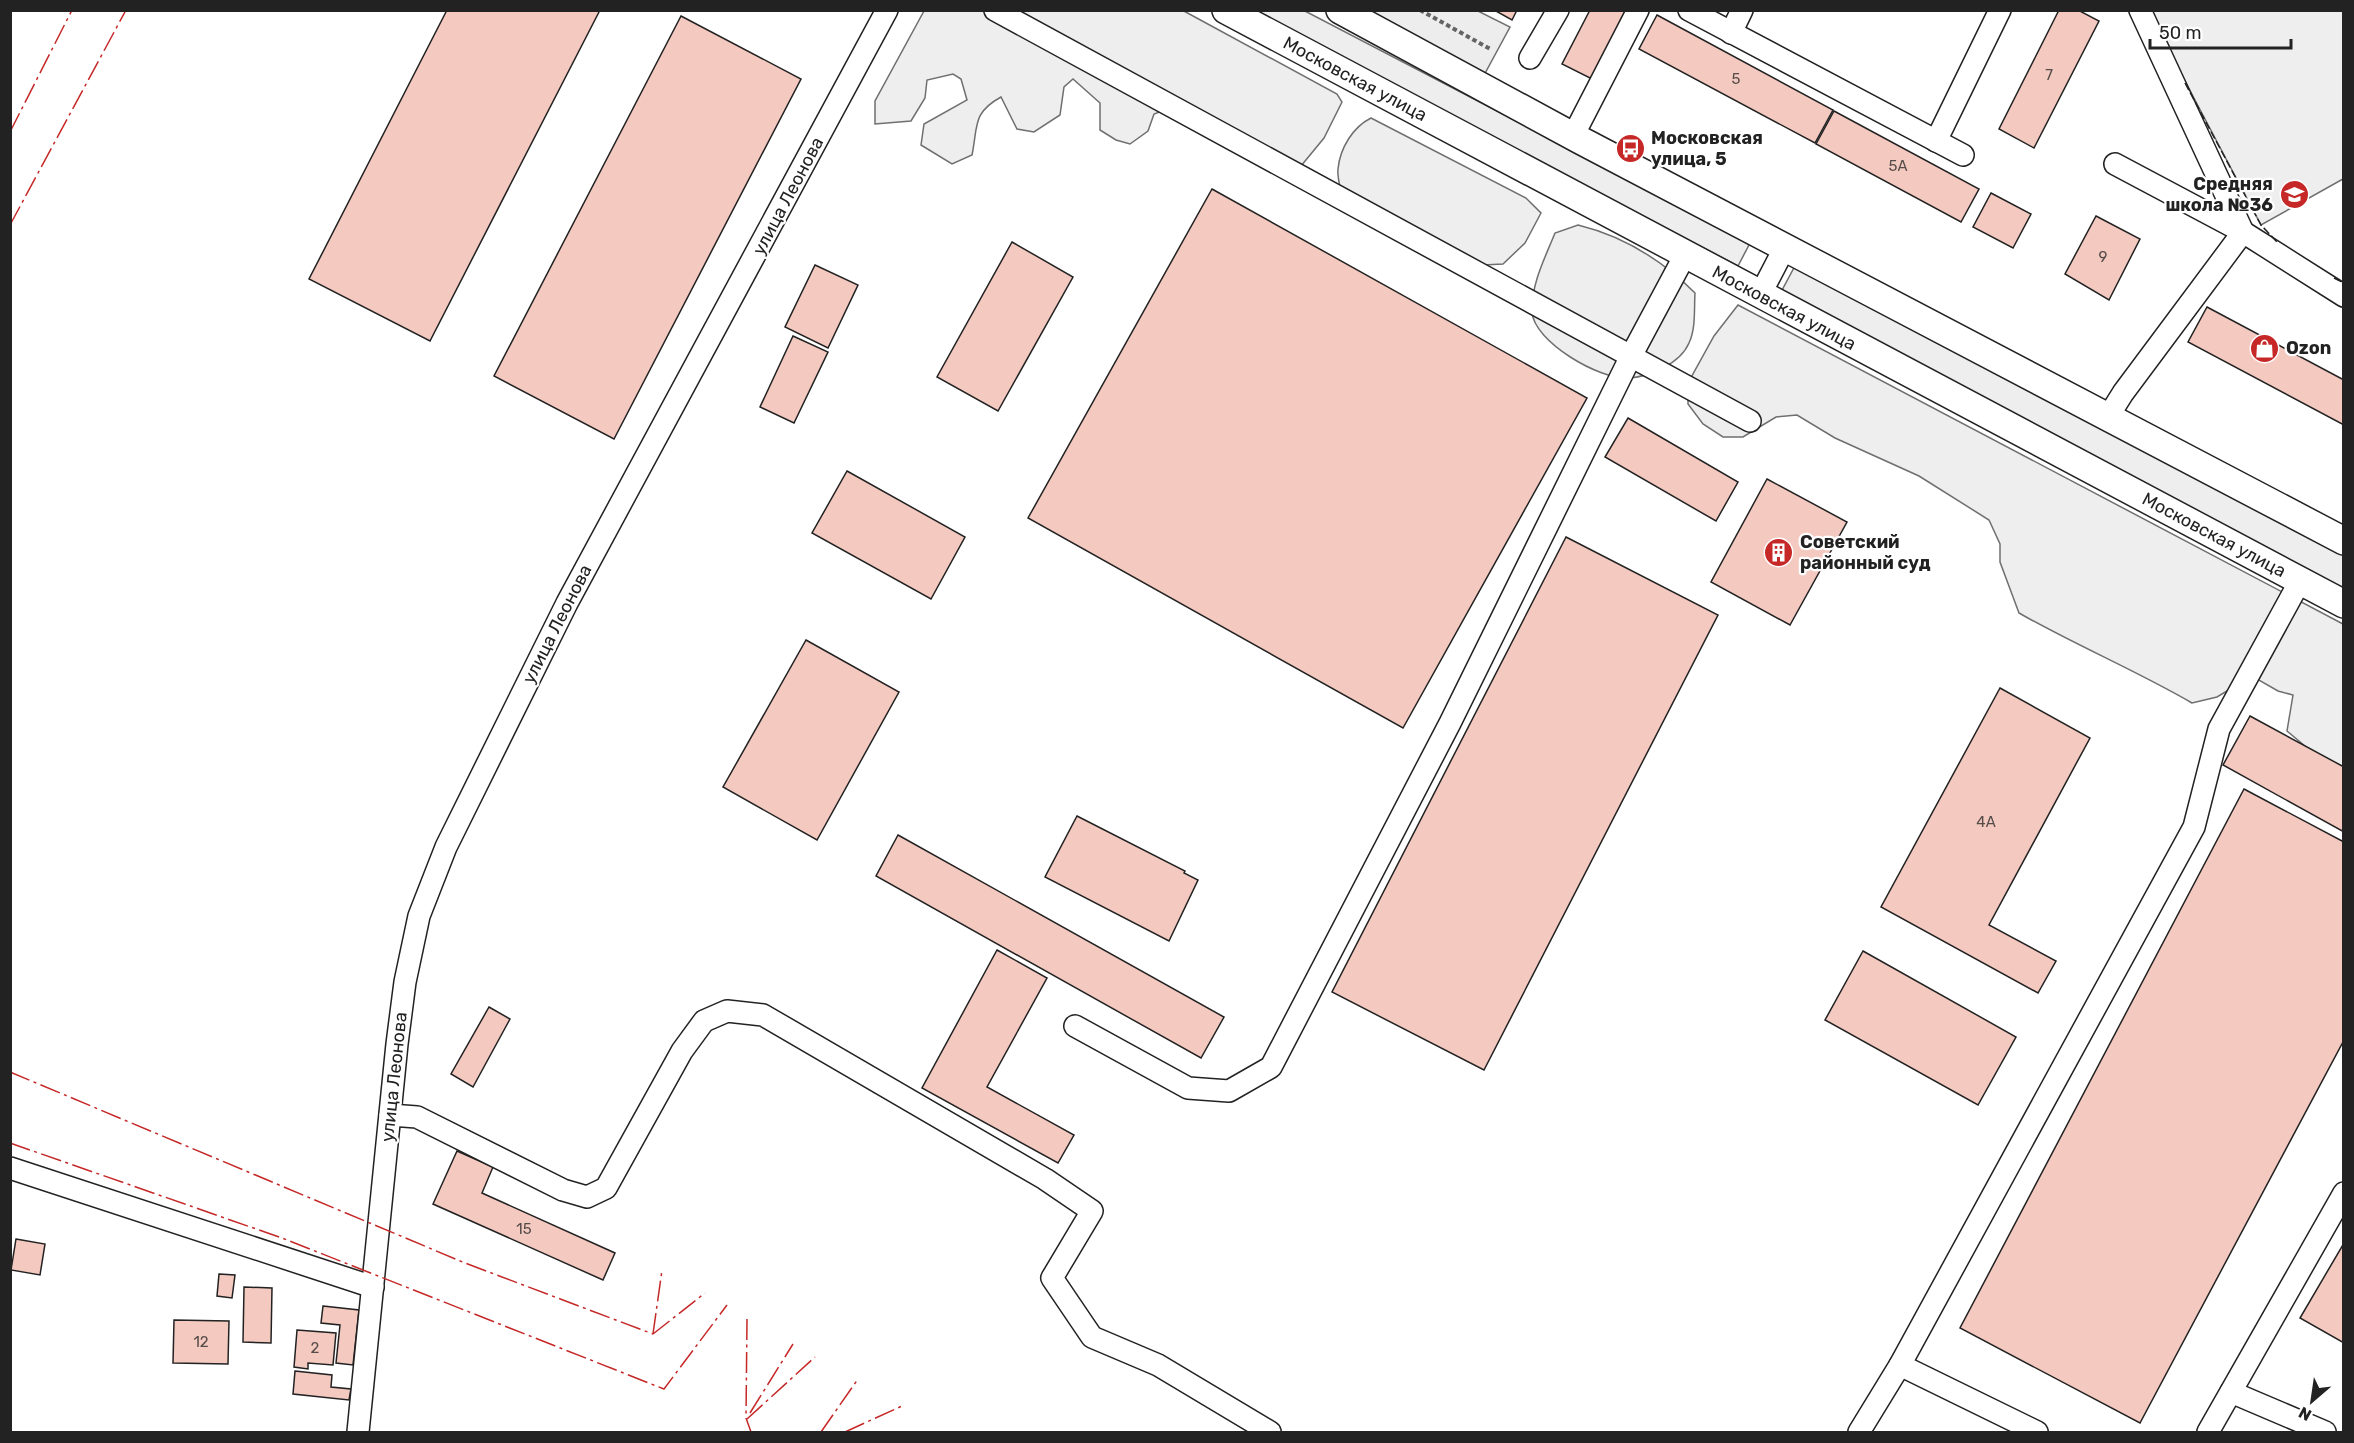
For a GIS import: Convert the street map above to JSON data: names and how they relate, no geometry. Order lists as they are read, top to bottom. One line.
{"streets":{"main road":["Московская улица"],"street":["улица Леонова"]},"places":{"bus stop":["Московская улица, 5"],"school or university":["Средняя школа №36"],"shop":["Ozon"],"building":["Советский районный суд"]},"house_numbers":["7","5","5А","9","4А","15","12","2"],"scale_bar":"50 m","north":"bottom left"}
